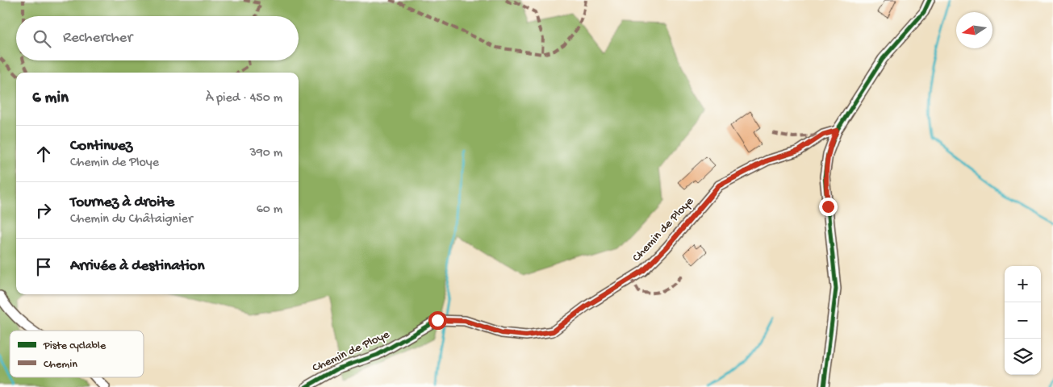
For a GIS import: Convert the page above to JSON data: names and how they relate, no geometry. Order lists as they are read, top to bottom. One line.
{"streets":{"street":["Chemin de Ploye"]},"legend":["Piste cyclable","Chemin"],"north":"left","page":{"search":"Rechercher","heading":["6 min","À pied · 450 m"],"list":[["Continuez","Chemin de Ploye","390 m"],["Tournez à droite","Chemin du Châtaignier","60 m"],"Arrivée à destination"],"map_buttons":["+","−"]}}
